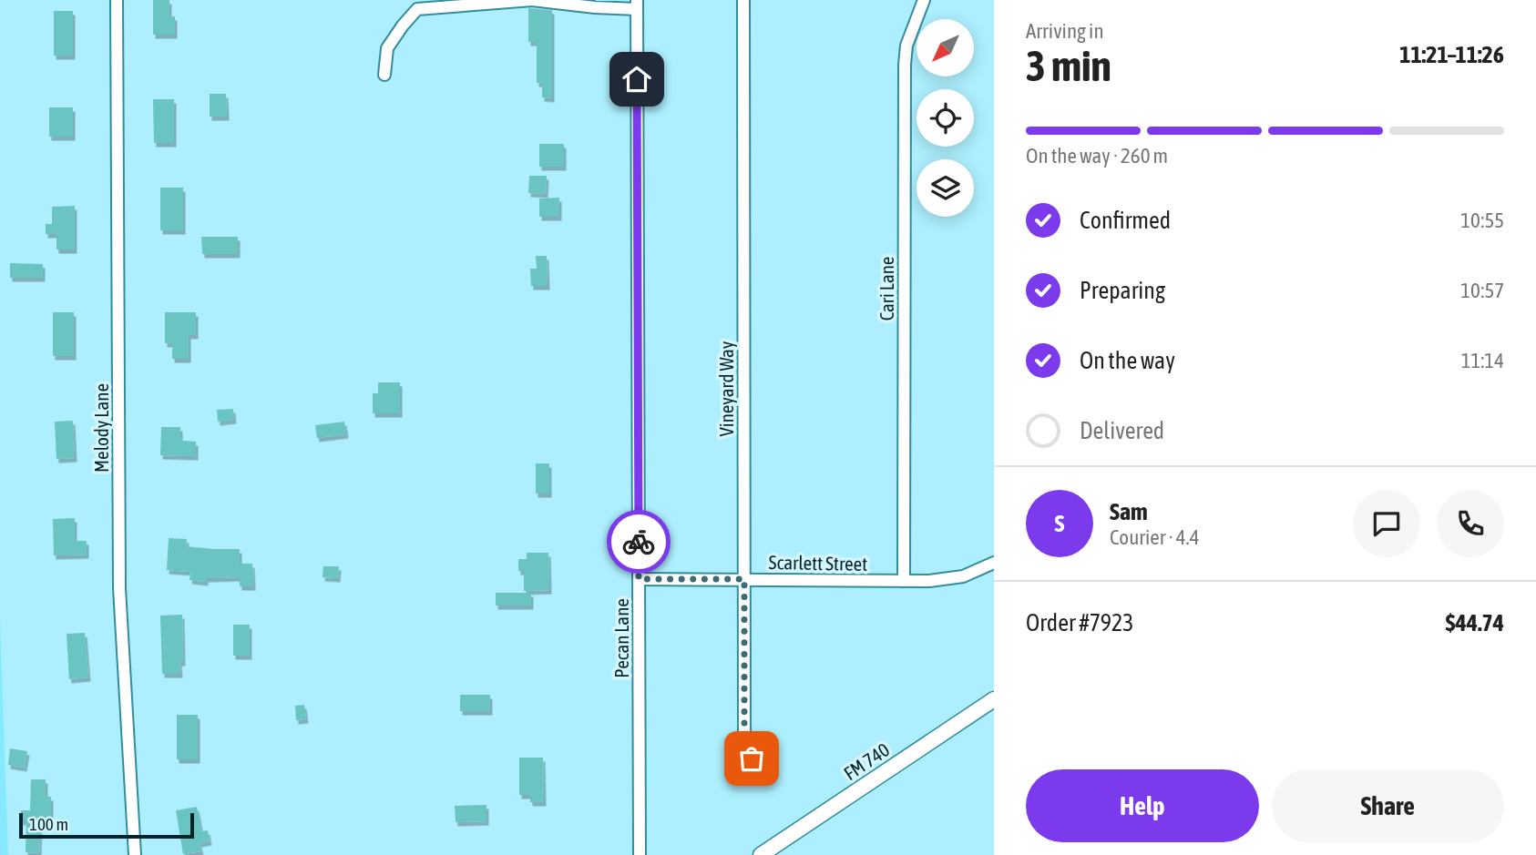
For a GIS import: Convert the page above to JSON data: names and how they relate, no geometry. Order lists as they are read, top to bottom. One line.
{"streets":{"main road":["FM 740"],"street":["Cari Lane","Vineyard Way","Melody Lane","Scarlett Street","Pecan Lane"]},"crossings":[["Cari Lane","Scarlett Street"],["Vineyard Way","Scarlett Street"],["Scarlett Street","Pecan Lane"]],"scale_bar":"100 m","north":"bottom left","page":{"heading":["3 min","Arriving in","11:21–11:26"],"panel":["Sam","Courier · 4.4","Order #7923","$44.74"],"bar":"On the way · 260 m","list":[["Confirmed","10:55"],["Preparing","10:57"],["On the way","11:14"],"Delivered"],"round":"S","buttons":["Help","Share"],"scale":"100 m"}}
